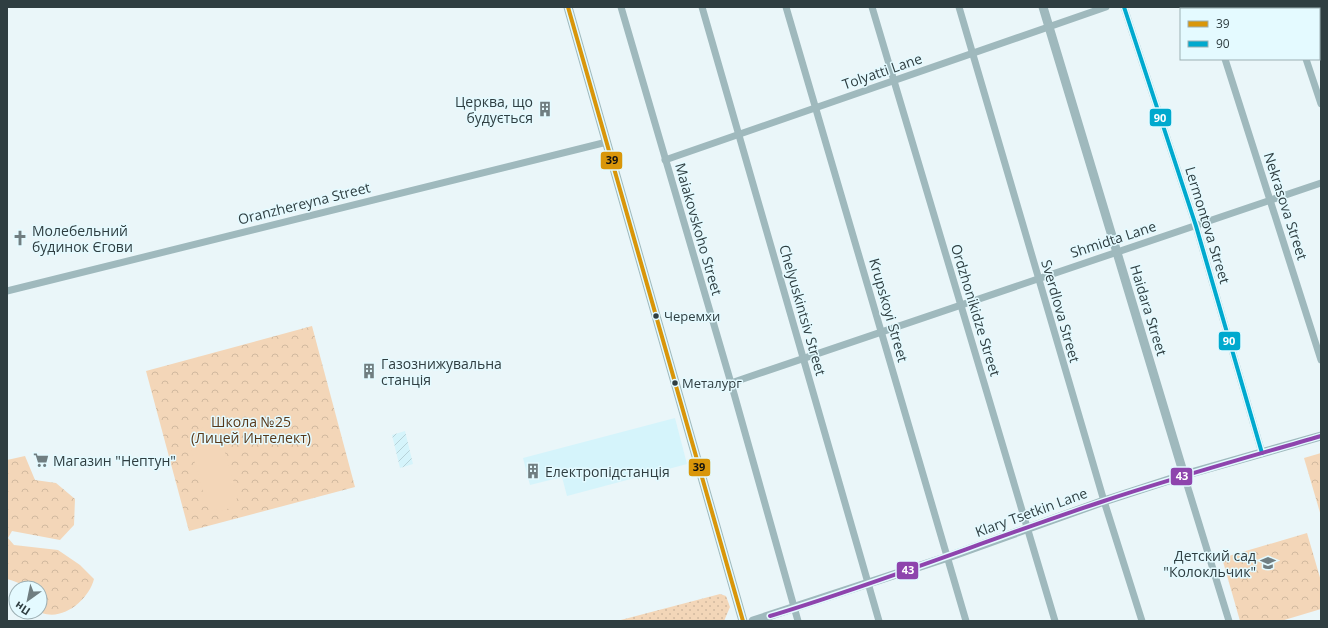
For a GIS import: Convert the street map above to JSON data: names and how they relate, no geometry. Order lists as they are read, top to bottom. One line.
{"streets":{"street":["Tolyatti Lane","Oranzhereyna Street","Nekrasova Street","Lermontova Street","Maiakovskoho Street","Shmidta Lane","Chelyuskintsiv Street","Krupskoyi Street","Ordzhonikidze Street","Haidara Street","Sverdlova Street","Klary Tsetkin Lane"]},"crossings":[["Tolyatti Lane","Maiakovskoho Street"],["Tolyatti Lane","Chelyuskintsiv Street"],["Tolyatti Lane","Krupskoyi Street"],["Tolyatti Lane","Ordzhonikidze Street"],["Tolyatti Lane","Haidara Street"],["Tolyatti Lane","Sverdlova Street"],["Nekrasova Street","Shmidta Lane"],["Lermontova Street","Shmidta Lane"],["Lermontova Street","Klary Tsetkin Lane"],["Maiakovskoho Street","Shmidta Lane"],["Maiakovskoho Street","Klary Tsetkin Lane"],["Shmidta Lane","Chelyuskintsiv Street"],["Shmidta Lane","Krupskoyi Street"],["Shmidta Lane","Ordzhonikidze Street"],["Shmidta Lane","Haidara Street"],["Shmidta Lane","Sverdlova Street"],["Chelyuskintsiv Street","Klary Tsetkin Lane"],["Krupskoyi Street","Klary Tsetkin Lane"],["Ordzhonikidze Street","Klary Tsetkin Lane"],["Haidara Street","Klary Tsetkin Lane"],["Sverdlova Street","Klary Tsetkin Lane"]],"parks":["Школа №25 (Лицей Интелект)"],"places":{"building":["Церква, що будується","Газознижувальна станція","Електропідстанція"],"church":["Молебельний будинок Єгови"],"other":["Черемхи","Металург"],"supermarket":["Магазин \"Нептун\""],"school or university":["Детский сад \"Колокльчик\""]},"lines":["transit line 39","transit line 90","transit line 43"],"legend":["39","90"],"north":"bottom left"}
